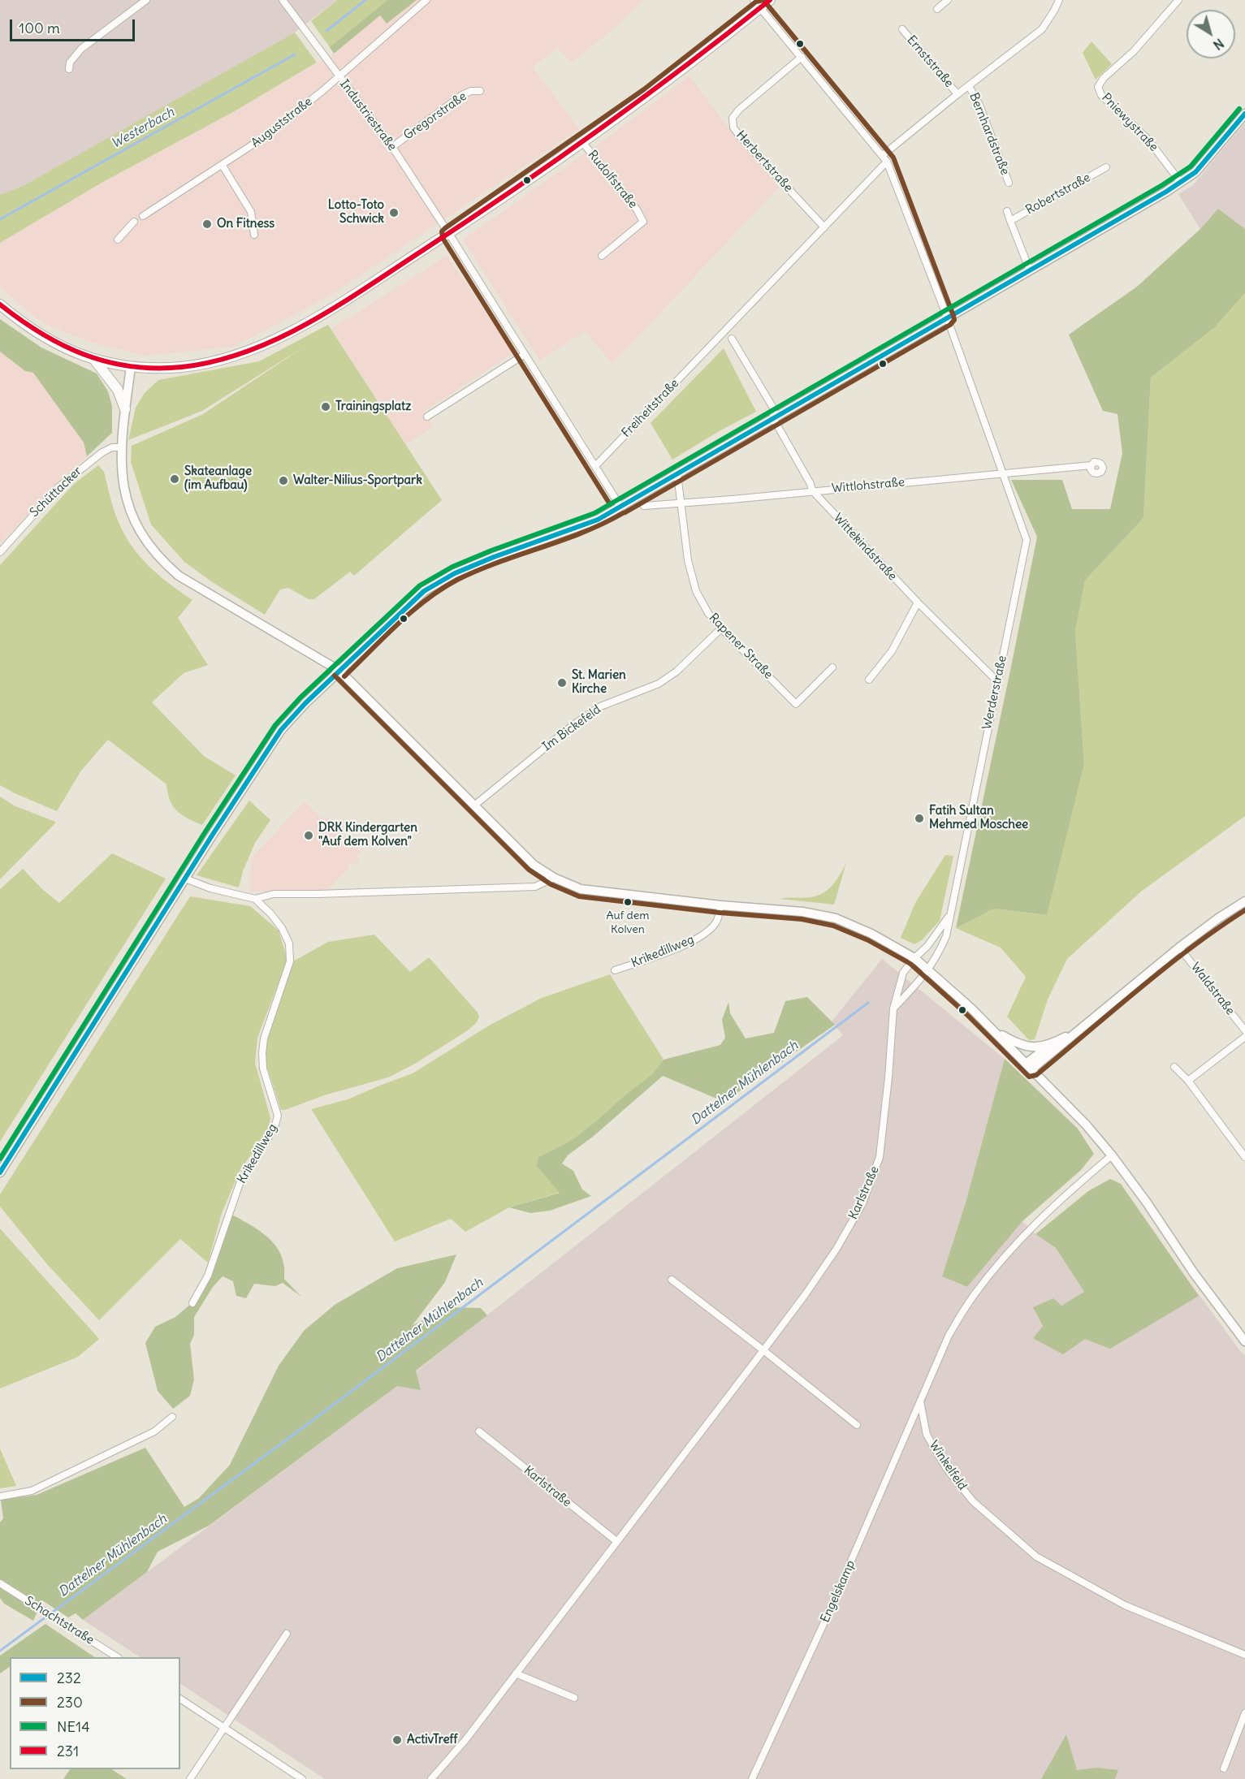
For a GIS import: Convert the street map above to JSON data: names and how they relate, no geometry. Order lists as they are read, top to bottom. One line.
{"streets":{"street":["Ernststraße","Industriestraße","Gregorstraße","Auguststraße","Pniewystraße","Bernhardstraße","Herbertstraße","Rudolfstraße","Robertstraße","Freiheitstraße","Wittlohstraße","Schüttacker","Wittekindstraße","Rapener Straße","Werderstraße","Im Bickefeld","Krikedillweg","Waldstraße","Karlstraße","Winkelfeld","Engelskamp","Schachtstraße"]},"crossings":[["Ernststraße","Freiheitstraße"],["Industriestraße","Gregorstraße"],["Industriestraße","Auguststraße"],["Industriestraße","Freiheitstraße"],["Bernhardstraße","Freiheitstraße"],["Herbertstraße","Freiheitstraße"],["Herbertstraße","Werderstraße"],["Freiheitstraße","Werderstraße"],["Wittlohstraße","Wittekindstraße"],["Wittlohstraße","Rapener Straße"],["Wittlohstraße","Werderstraße"],["Wittekindstraße","Werderstraße"],["Rapener Straße","Im Bickefeld"],["Werderstraße","Karlstraße"],["Winkelfeld","Engelskamp"]],"water":["Westerbach","Dattelner Mühlenbach"],"places":["Lotto-Toto Schwick","On Fitness","Trainingsplatz","Skateanlage (im Aufbau)","Walter-Nilius-Sportpark","St. Marien Kirche","Fatih Sultan Mehmed Moschee","DRK Kindergarten \"Auf dem Kolven\"","Auf dem Kolven","ActivTreff"],"lines":["transit line 230","transit line 231","transit line NE14","transit line 232"],"legend":["232","230","NE14","231"],"scale_bar":"100 m","north":"bottom right"}
